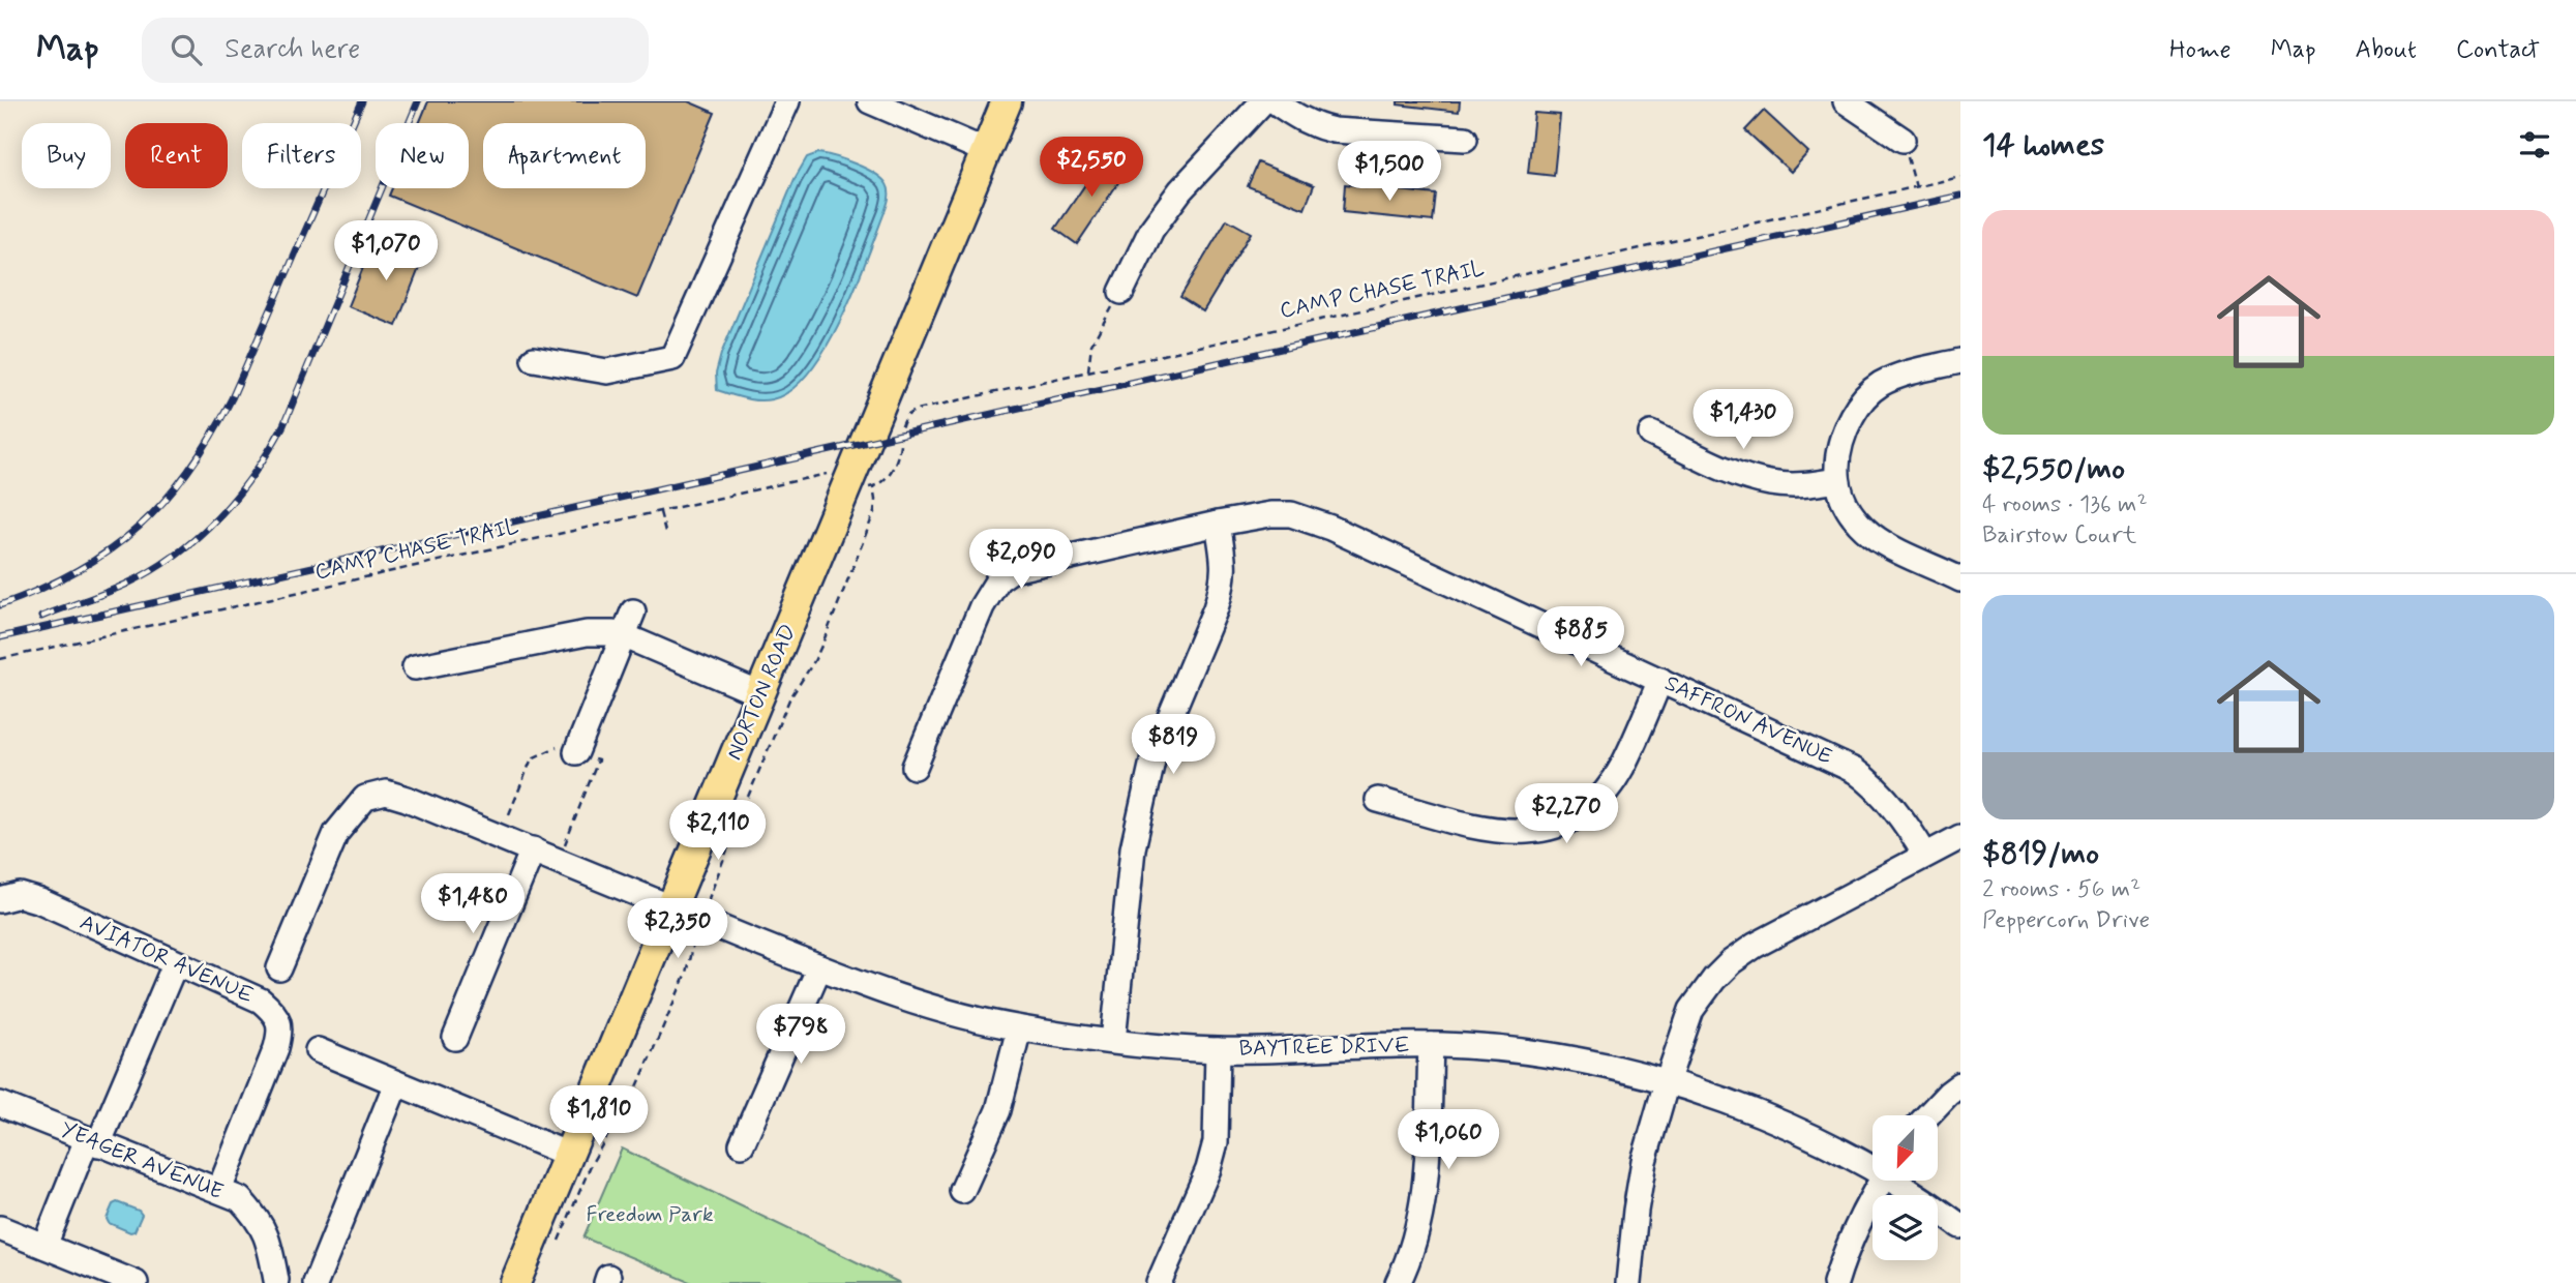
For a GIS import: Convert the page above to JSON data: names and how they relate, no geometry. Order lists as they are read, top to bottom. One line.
{"streets":{"main road":["NORTON ROAD"],"street":["SAFFRON AVENUE","AVIATOR AVENUE","BAYTREE DRIVE","YEAGER AVENUE"],"path":["CAMP CHASE TRAIL"]},"crossings":[["NORTON ROAD","BAYTREE DRIVE"],["AVIATOR AVENUE","YEAGER AVENUE"]],"parks":["Freedom Park"],"north":"bottom left","page":{"header":"Map","search":"Search here","nav":["Home","Map","About","Contact"],"heading":"14 homes","chip":["Buy","Rent","Filters","New","Apartment"],"price":["$2,550","$1,500","$1,070","$1,430","$2,090","$885","$819","$2,270","$2,110","$1,480","$2,350","$798","$1,810","$1,060"],"list":[{"name":"$2,550/mo","note":"4 rooms · 136 m² · Bairstow Court"},{"name":"$819/mo","note":"2 rooms · 56 m² · Peppercorn Drive"}]}}
